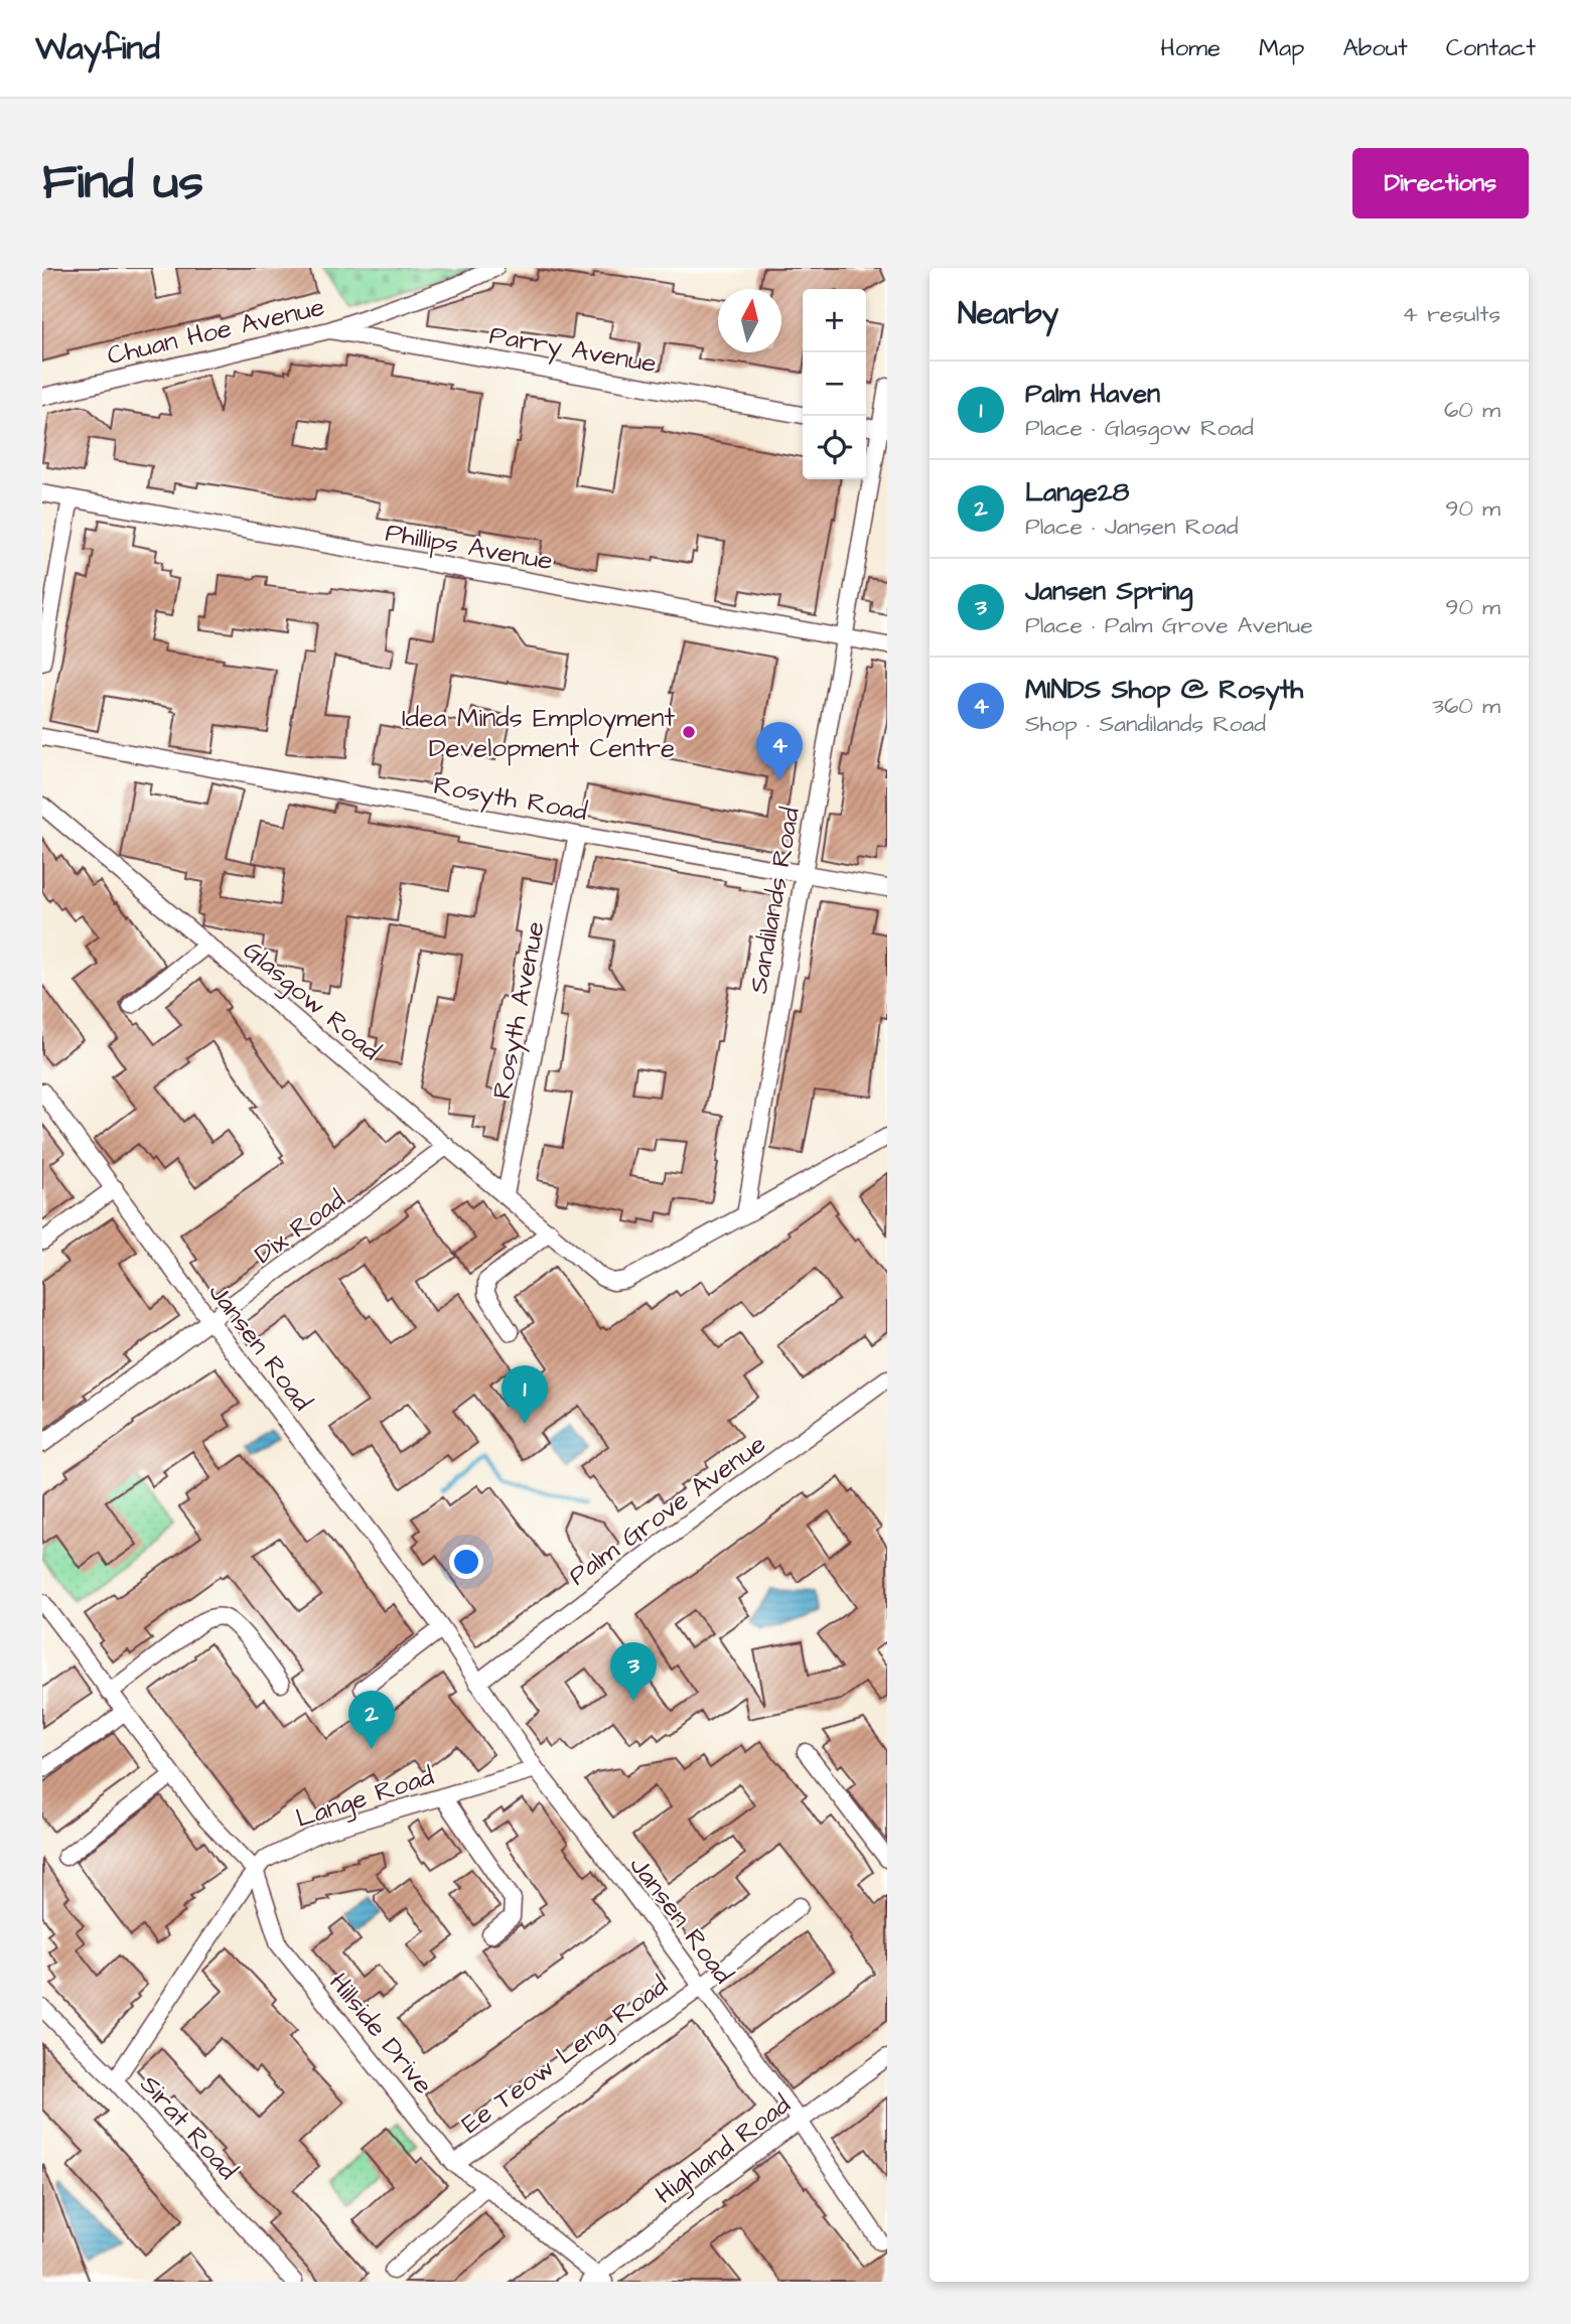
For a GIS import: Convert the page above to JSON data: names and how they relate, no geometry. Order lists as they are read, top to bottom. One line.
{"streets":{"street":["Chuan Hoe Avenue","Parry Avenue","Phillips Avenue","Rosyth Road","Sandilands Road","Glasgow Road","Rosyth Avenue","Dix Road","Jansen Road","Palm Grove Avenue","Lange Road","Hillside Drive","Ee Teow Leng Road","Sirat Road","Highland Road"]},"crossings":[["Chuan Hoe Avenue","Parry Avenue"],["Phillips Avenue","Sandilands Road"],["Rosyth Road","Sandilands Road"],["Rosyth Road","Rosyth Avenue"],["Sandilands Road","Glasgow Road"],["Glasgow Road","Rosyth Avenue"],["Glasgow Road","Dix Road"],["Dix Road","Jansen Road"],["Jansen Road","Palm Grove Avenue"],["Jansen Road","Lange Road"],["Jansen Road","Ee Teow Leng Road"],["Jansen Road","Highland Road"],["Lange Road","Hillside Drive"],["Lange Road","Sirat Road"],["Hillside Drive","Ee Teow Leng Road"],["Hillside Drive","Highland Road"]],"places":["Idea Minds Employment Development Centre"],"north":"top","page":{"header":"Wayfind","nav":["Home","Map","About","Contact"],"buttons":"Directions","title":"Find us","heading":["Nearby","4 results"],"map_buttons":["+","−"],"list":[{"mark":"1","name":"Palm Haven","note":"Place · Glasgow Road","value":"60 m"},{"mark":"2","name":"Lange28","note":"Place · Jansen Road","value":"90 m"},{"mark":"3","name":"Jansen Spring","note":"Place · Palm Grove Avenue","value":"90 m"},{"mark":"4","name":"MINDS Shop @ Rosyth","note":"Shop · Sandilands Road","value":"360 m"}],"pins":["4","1","3","2"]}}
